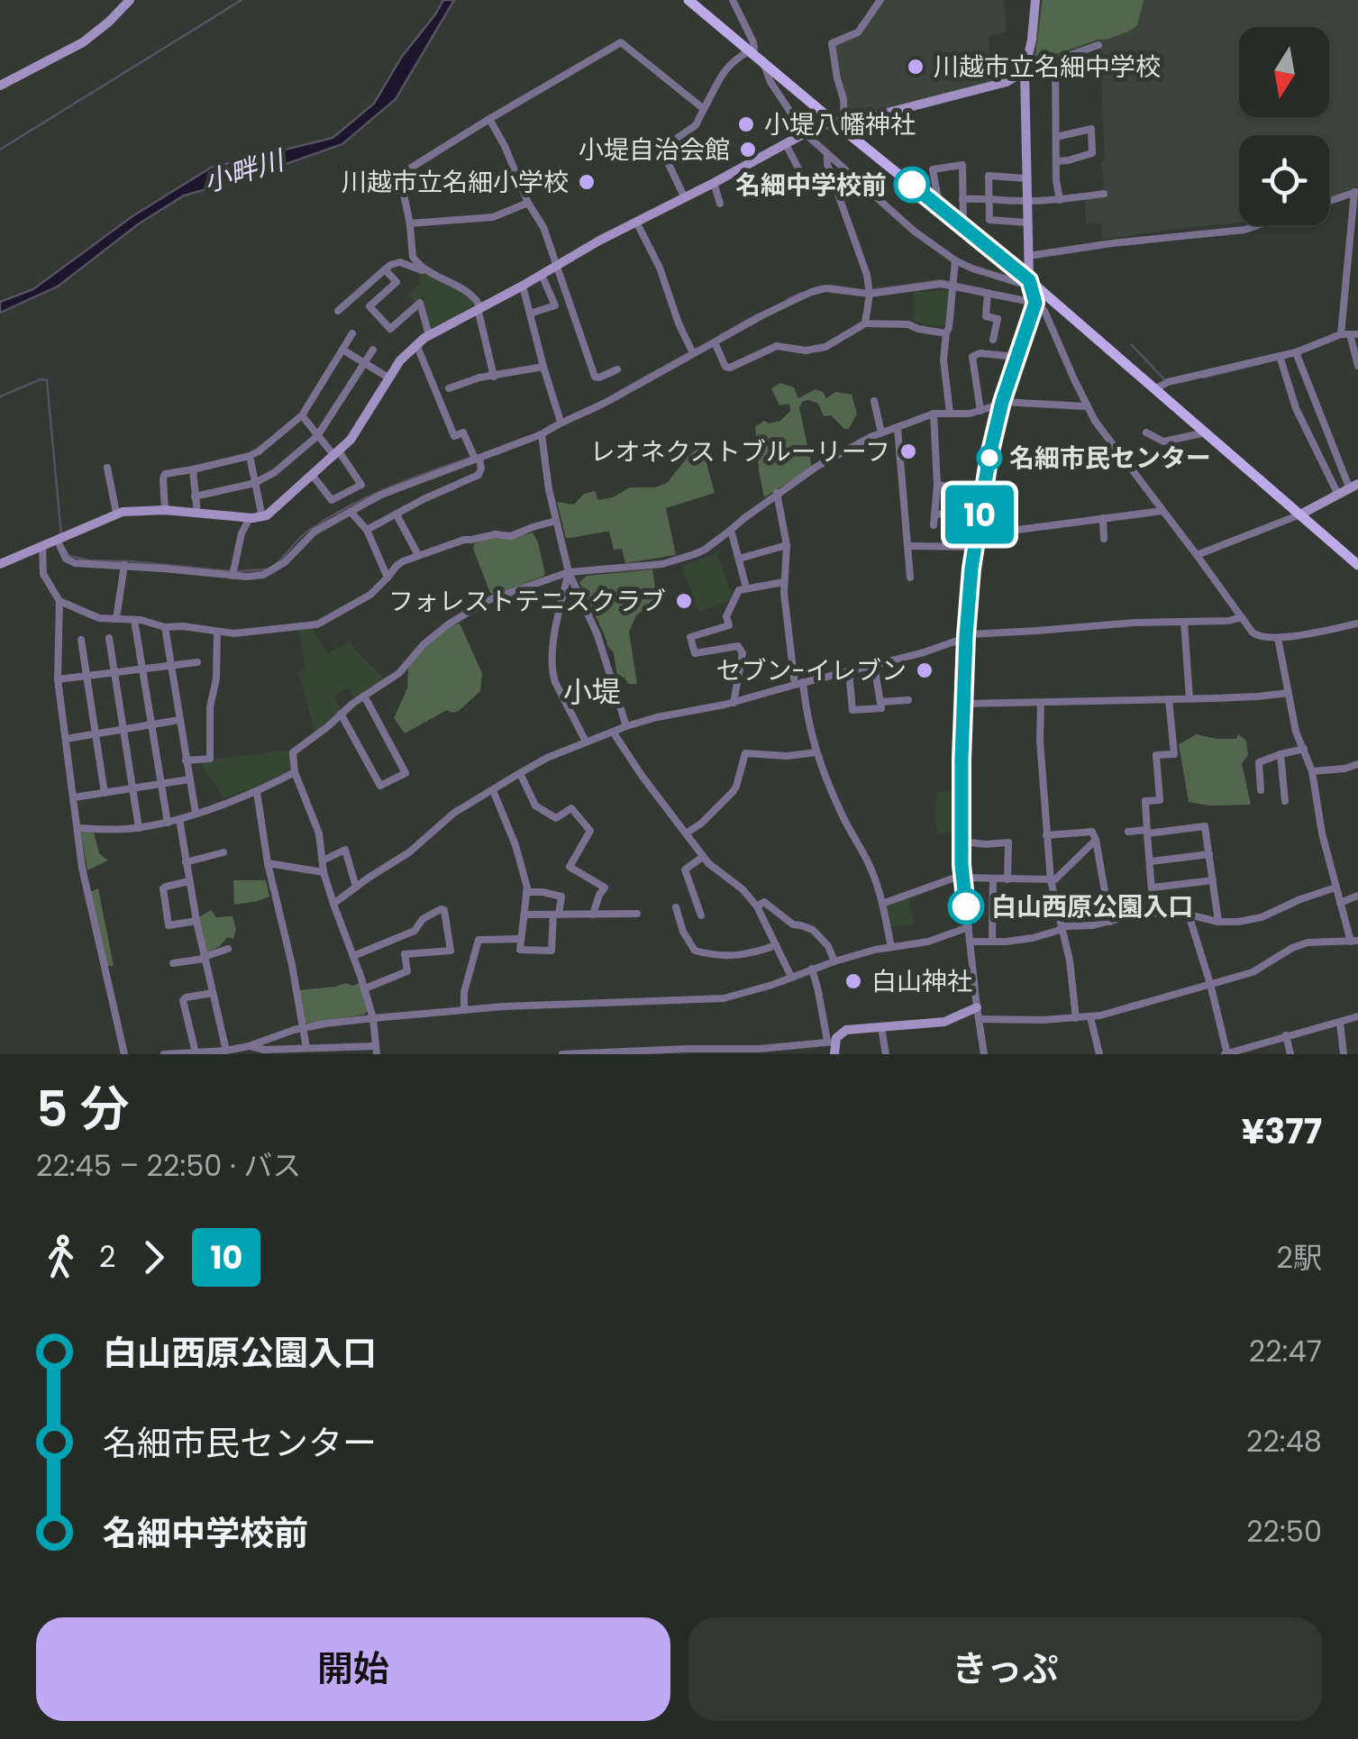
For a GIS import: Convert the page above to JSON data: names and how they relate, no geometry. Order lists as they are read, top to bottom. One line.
{"districts":["小堤"],"water":["小畔川"],"places":["川越市立名細中学校","小堤八幡神社","小堤自治会館","川越市立名細小学校","名細中学校前","レオネクストブルーリーフ","名細市民センター","フォレストテニスクラブ","セブン-イレブン","白山西原公園入口","白山神社"],"lines":["bus line 10"],"north":"bottom","page":{"on_map":"10","heading":["5 分","22:45 – 22:50 · バス","¥377"],"legs":["2","10","2駅"],"list":[{"name":"白山西原公園入口","value":"22:47"},{"name":"名細市民センター","value":"22:48"},{"name":"名細中学校前","value":"22:50"}],"buttons":["開始","きっぷ"]}}
